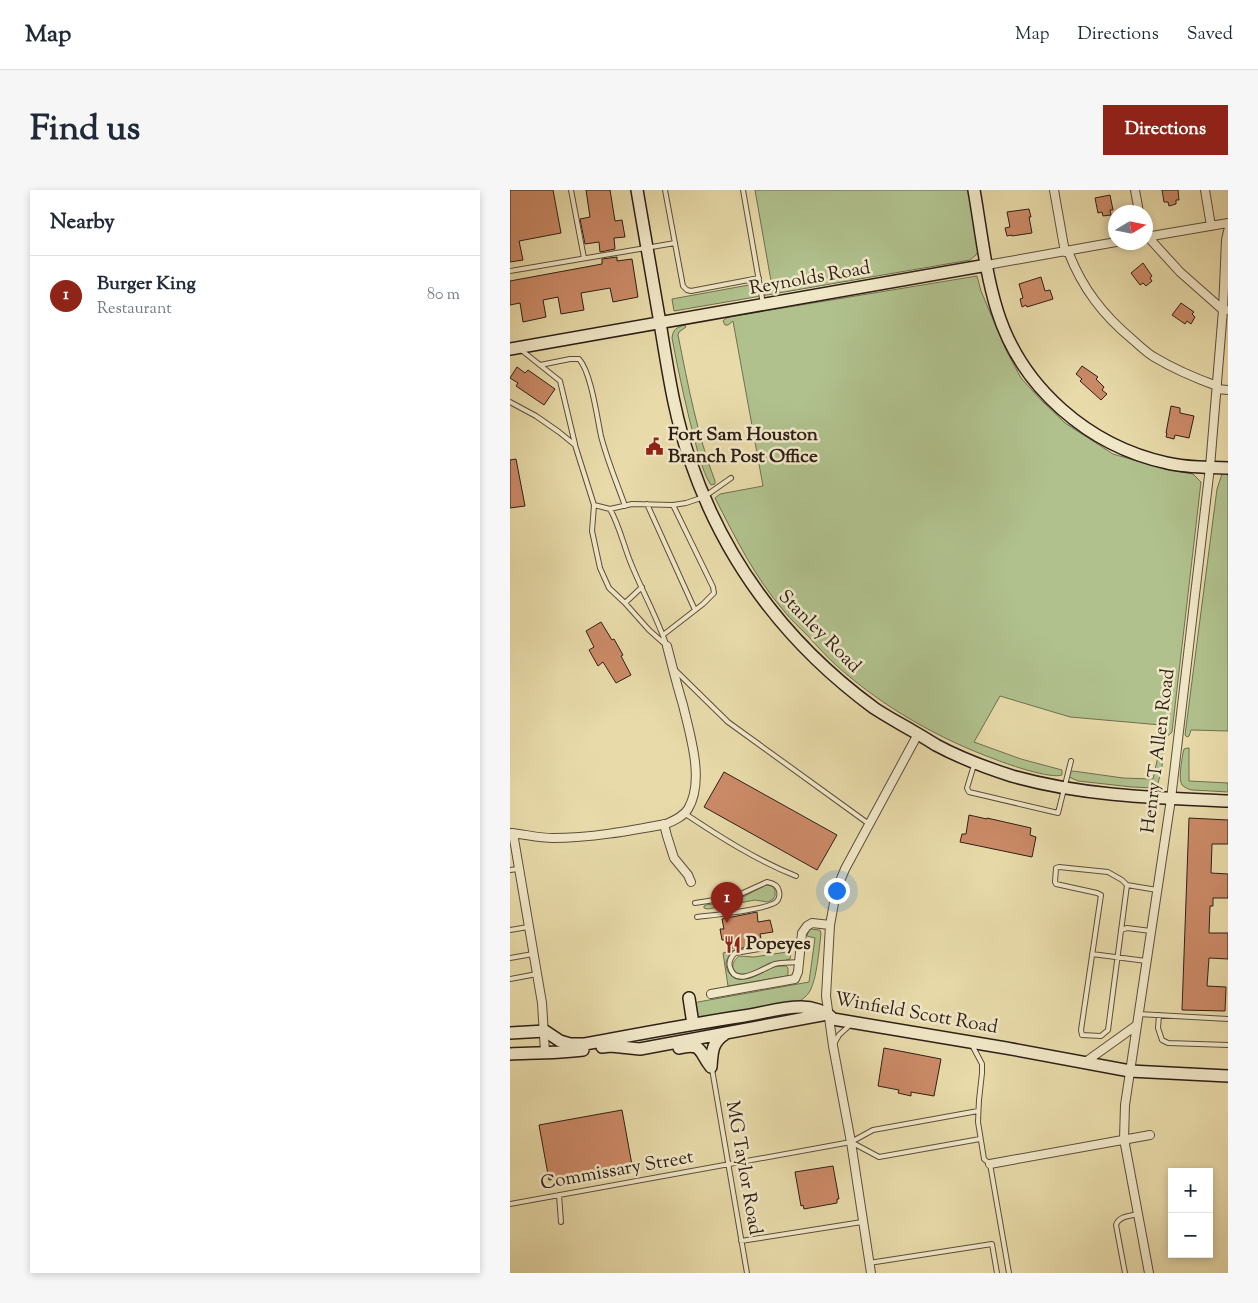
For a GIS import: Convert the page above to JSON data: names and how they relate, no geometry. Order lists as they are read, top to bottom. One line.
{"streets":{"street":["Reynolds Road","Stanley Road","Henry T Allen Road","Winfield Scott Road"],"lane":["MG Taylor Road","Commissary Street"]},"crossings":[["Reynolds Road","Stanley Road"],["Stanley Road","Henry T Allen Road"],["Henry T Allen Road","Winfield Scott Road"],["MG Taylor Road","Commissary Street"]],"places":{"public building":["Fort Sam Houston Branch Post Office"],"restaurant":["Popeyes"]},"north":"right","page":{"header":"Map","nav":["Map","Directions","Saved"],"title":"Find us","buttons":"Directions","heading":"Nearby","list":[{"mark":"1","name":"Burger King","note":"Restaurant","value":"80 m"}],"pins":"1","map_buttons":["+","−"]}}
